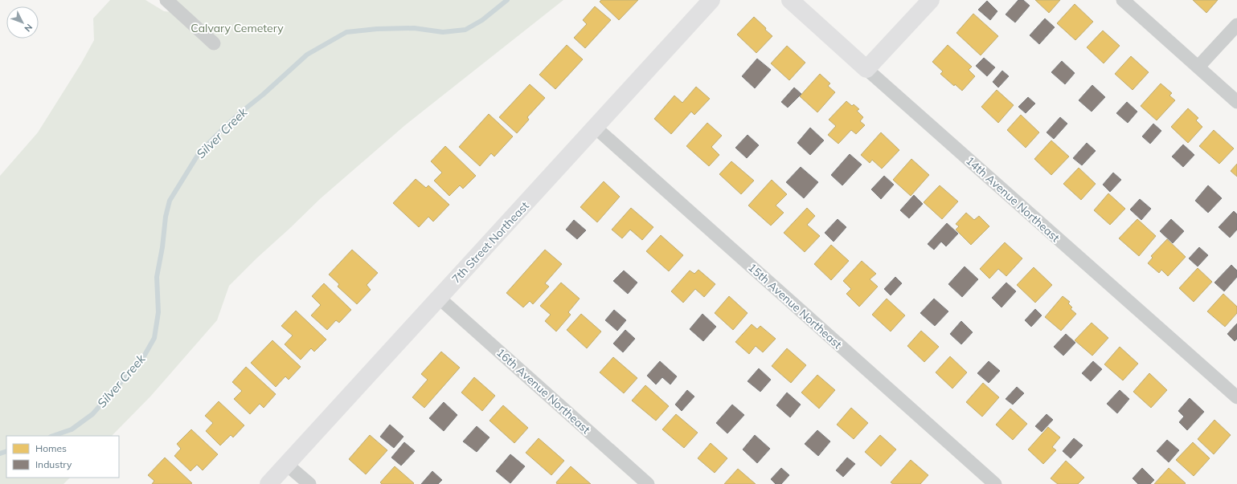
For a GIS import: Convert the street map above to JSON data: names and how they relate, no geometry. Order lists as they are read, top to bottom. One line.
{"streets":{"street":["14th Avenue Northeast","7th Street Northeast","15th Avenue Northeast","16th Avenue Northeast"]},"crossings":[["7th Street Northeast","15th Avenue Northeast"],["7th Street Northeast","16th Avenue Northeast"]],"water":["Silver Creek"],"parks":["Calvary Cemetery"],"legend":["Homes","Industry"],"north":"bottom right"}
